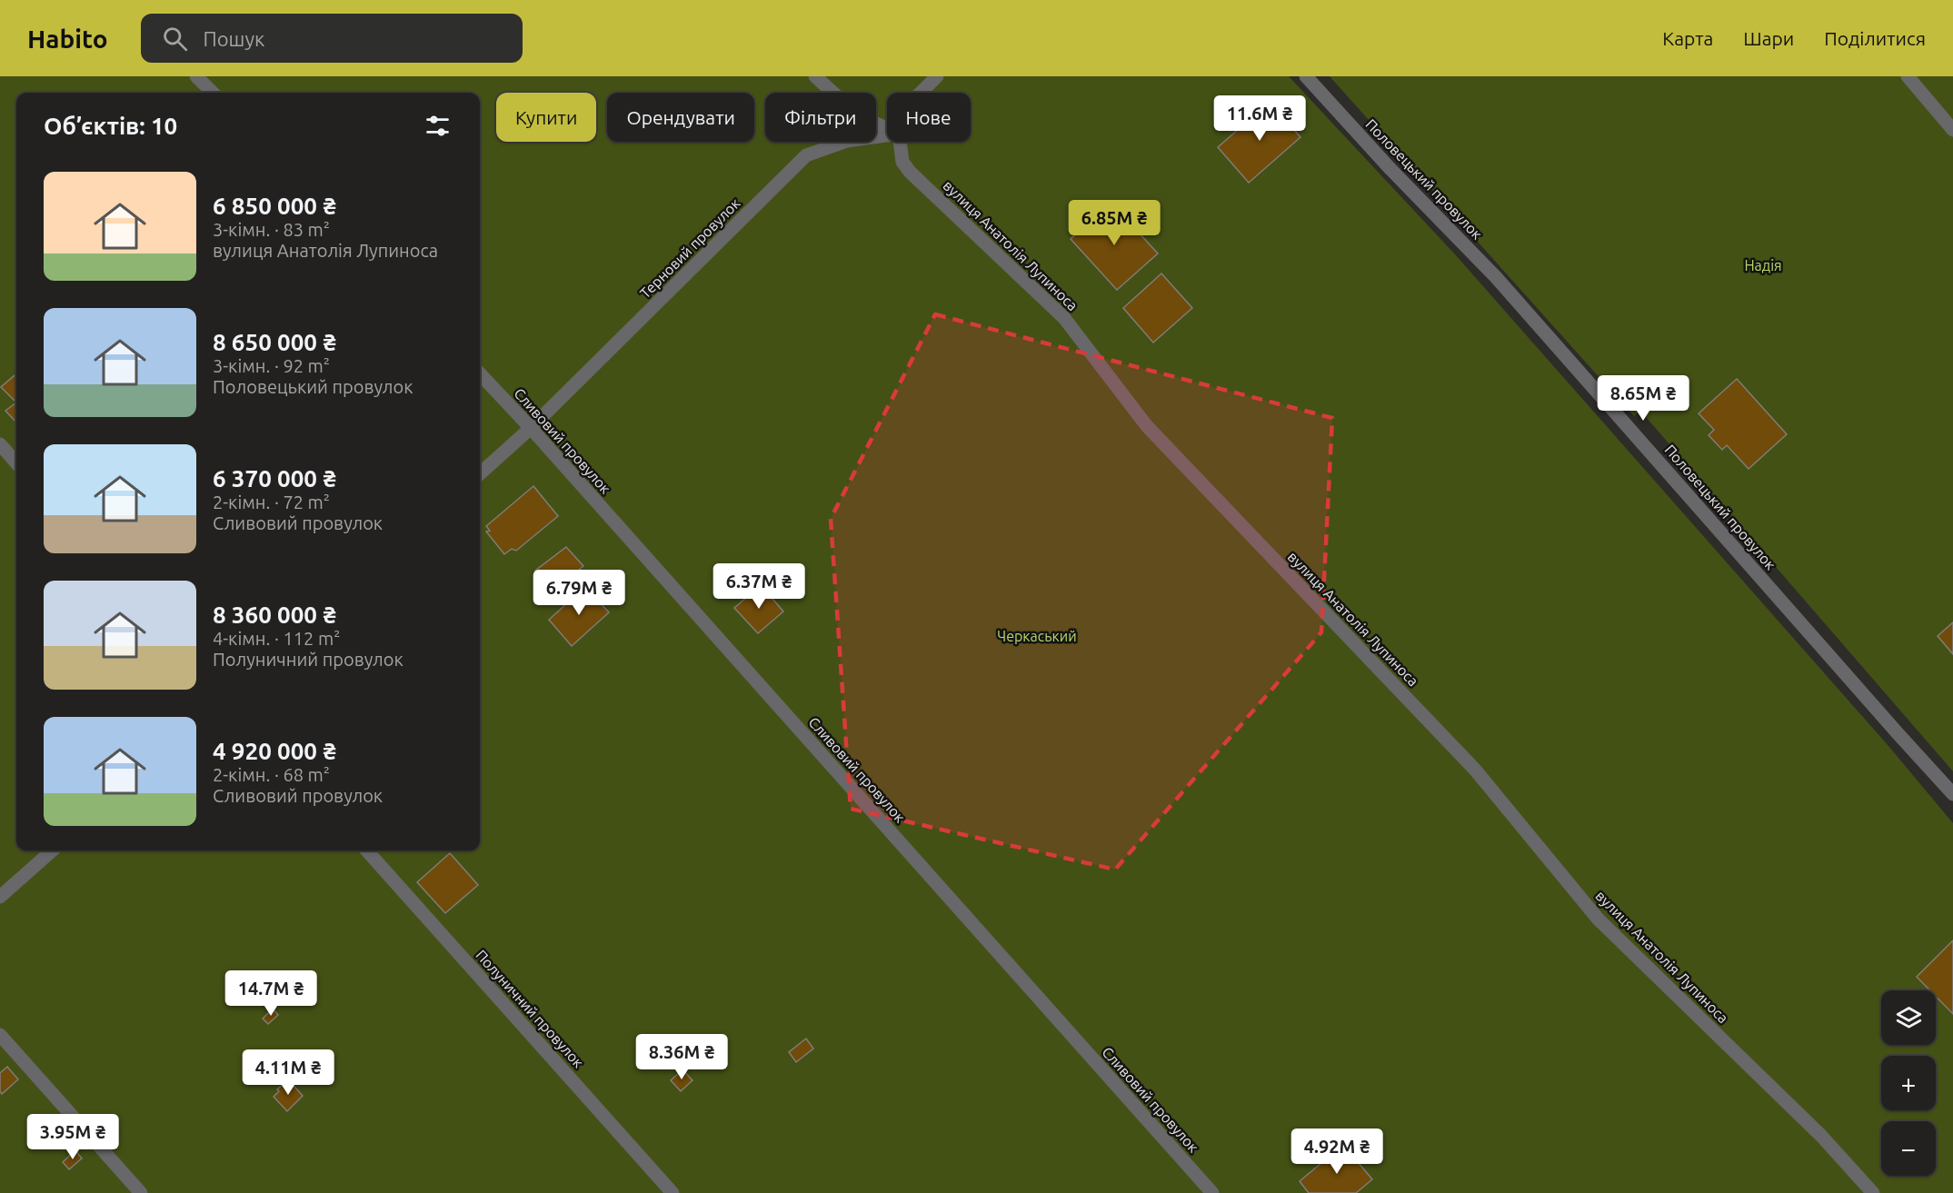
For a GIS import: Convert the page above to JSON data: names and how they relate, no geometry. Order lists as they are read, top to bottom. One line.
{"streets":{"street":["Половецький провулок","вулиця Анатолія Лупиноса","Терновий провулок","Сливовий провулок","Полуничний провулок"]},"crossings":[["Терновий провулок","Сливовий провулок"]],"parks":["Надія","Черкаський"],"page":{"header":"Habito","search":"Пошук","nav":["Карта","Шари","Поділитися"],"chip":["Купити","Орендувати","Фільтри","Нове"],"heading":"Об’єктів: 10","price":["11.6M ₴","6.85M ₴","8.65M ₴","6.37M ₴","6.79M ₴","14.7M ₴","8.36M ₴","4.11M ₴","3.95M ₴","4.92M ₴"],"list":[{"name":"6 850 000 ₴","note":"3-кімн. · 83 m² · вулиця Анатолія Лупиноса"},{"name":"8 650 000 ₴","note":"3-кімн. · 92 m² · Половецький провулок"},{"name":"6 370 000 ₴","note":"2-кімн. · 72 m² · Сливовий провулок"},{"name":"8 360 000 ₴","note":"4-кімн. · 112 m² · Полуничний провулок"},{"name":"4 920 000 ₴","note":"2-кімн. · 68 m² · Сливовий провулок"}],"map_buttons":["+","−"]}}
